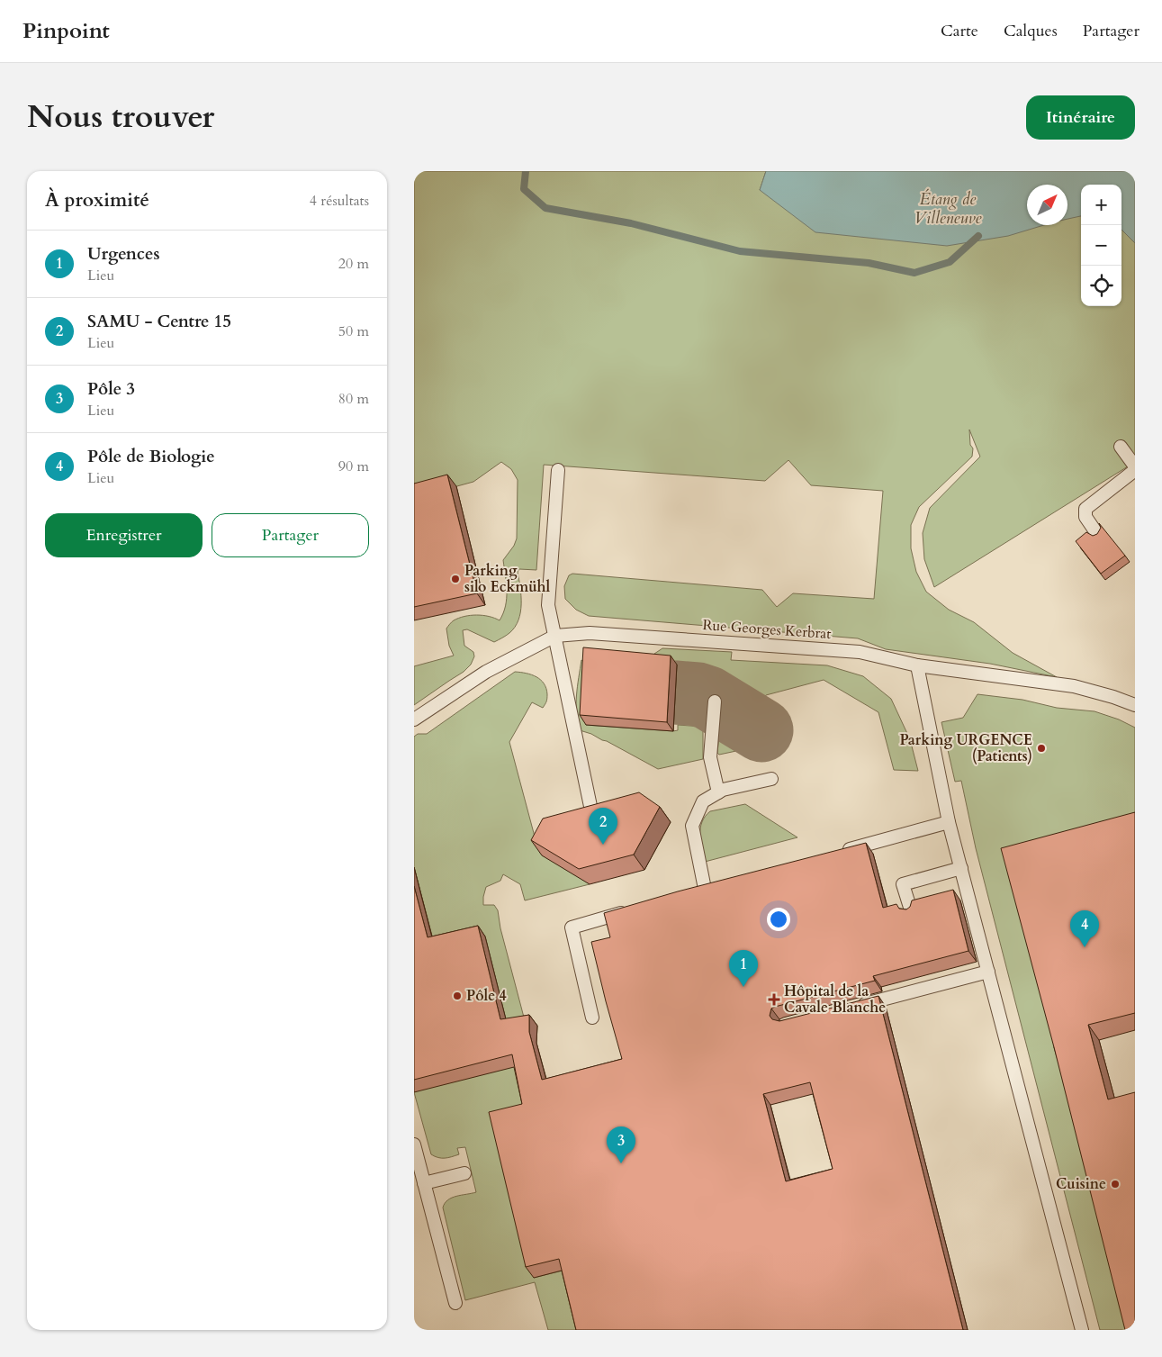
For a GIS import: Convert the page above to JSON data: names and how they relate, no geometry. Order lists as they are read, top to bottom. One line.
{"streets":{"lane":["Rue Georges Kerbrat"]},"water":["Étang de Villeneuve"],"places":{"other":["Parking silo Eckmühl","Parking URGENCE (Patients)","Pôle 4","Cuisine"],"health":["Hôpital de la Cavale Blanche"]},"north":"top right","page":{"header":"Pinpoint","nav":["Carte","Calques","Partager"],"title":"Nous trouver","buttons":["Itinéraire",["Enregistrer","Partager"]],"heading":["À proximité","4 résultats"],"map_buttons":["+","−"],"list":[{"mark":"1","name":"Urgences","note":"Lieu","value":"20 m"},{"mark":"2","name":"SAMU - Centre 15","note":"Lieu","value":"50 m"},{"mark":"3","name":"Pôle 3","note":"Lieu","value":"80 m"},{"mark":"4","name":"Pôle de Biologie","note":"Lieu","value":"90 m"}],"pins":["2","4","1","3"]}}
